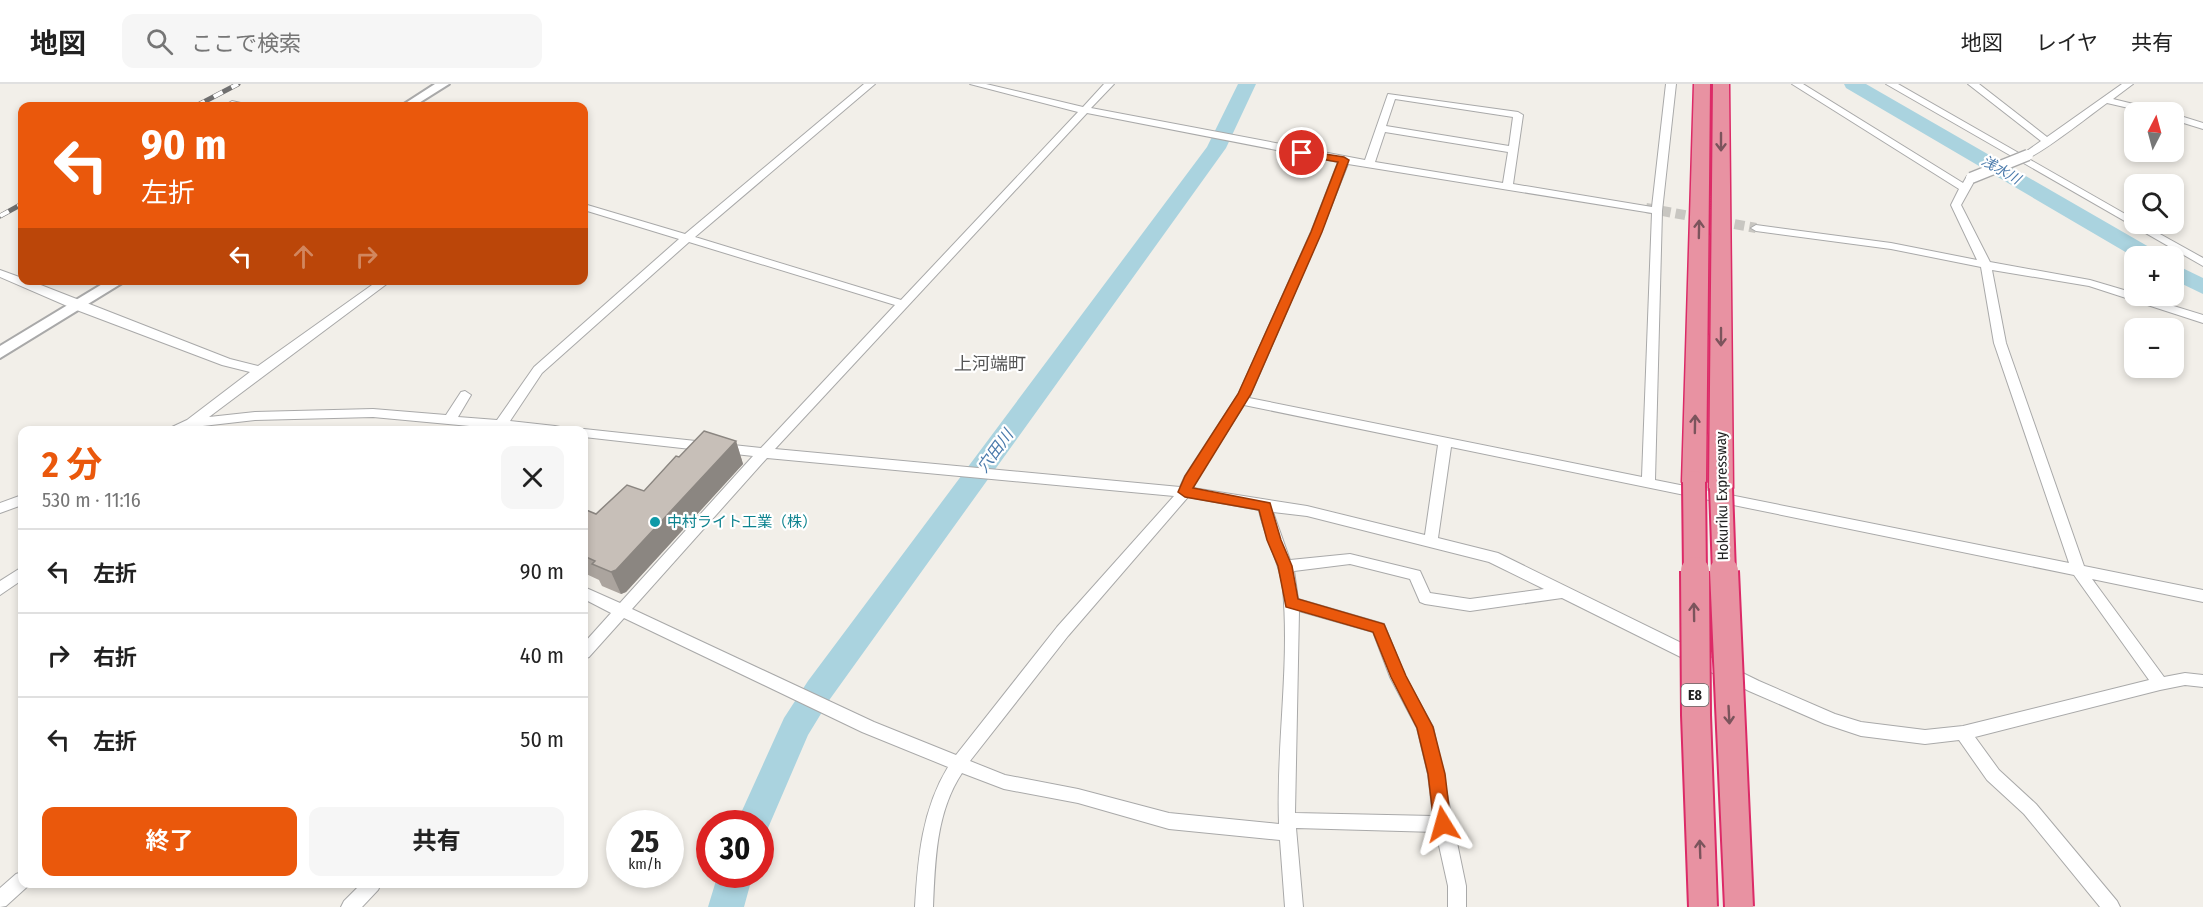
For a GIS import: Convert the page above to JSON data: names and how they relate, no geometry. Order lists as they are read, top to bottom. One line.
{"streets":{"highway":["Hokuriku Expressway","E8"]},"districts":["上河端町"],"water":["浅水川","穴田川"],"places":["中村ライト工業（株）"],"north":"top","page":{"header":"地図","search":"ここで検索","nav":["地図","レイヤ","共有"],"map_buttons":["+","−"],"turn":["90 m","左折"],"heading":["2 分","530 m · 11:16"],"list":[{"name":"左折","value":"90 m"},{"name":"右折","value":"40 m"},{"name":"左折","value":"50 m"}],"buttons":["終了","共有"],"speed":"25 km/h","limit":"30"}}
